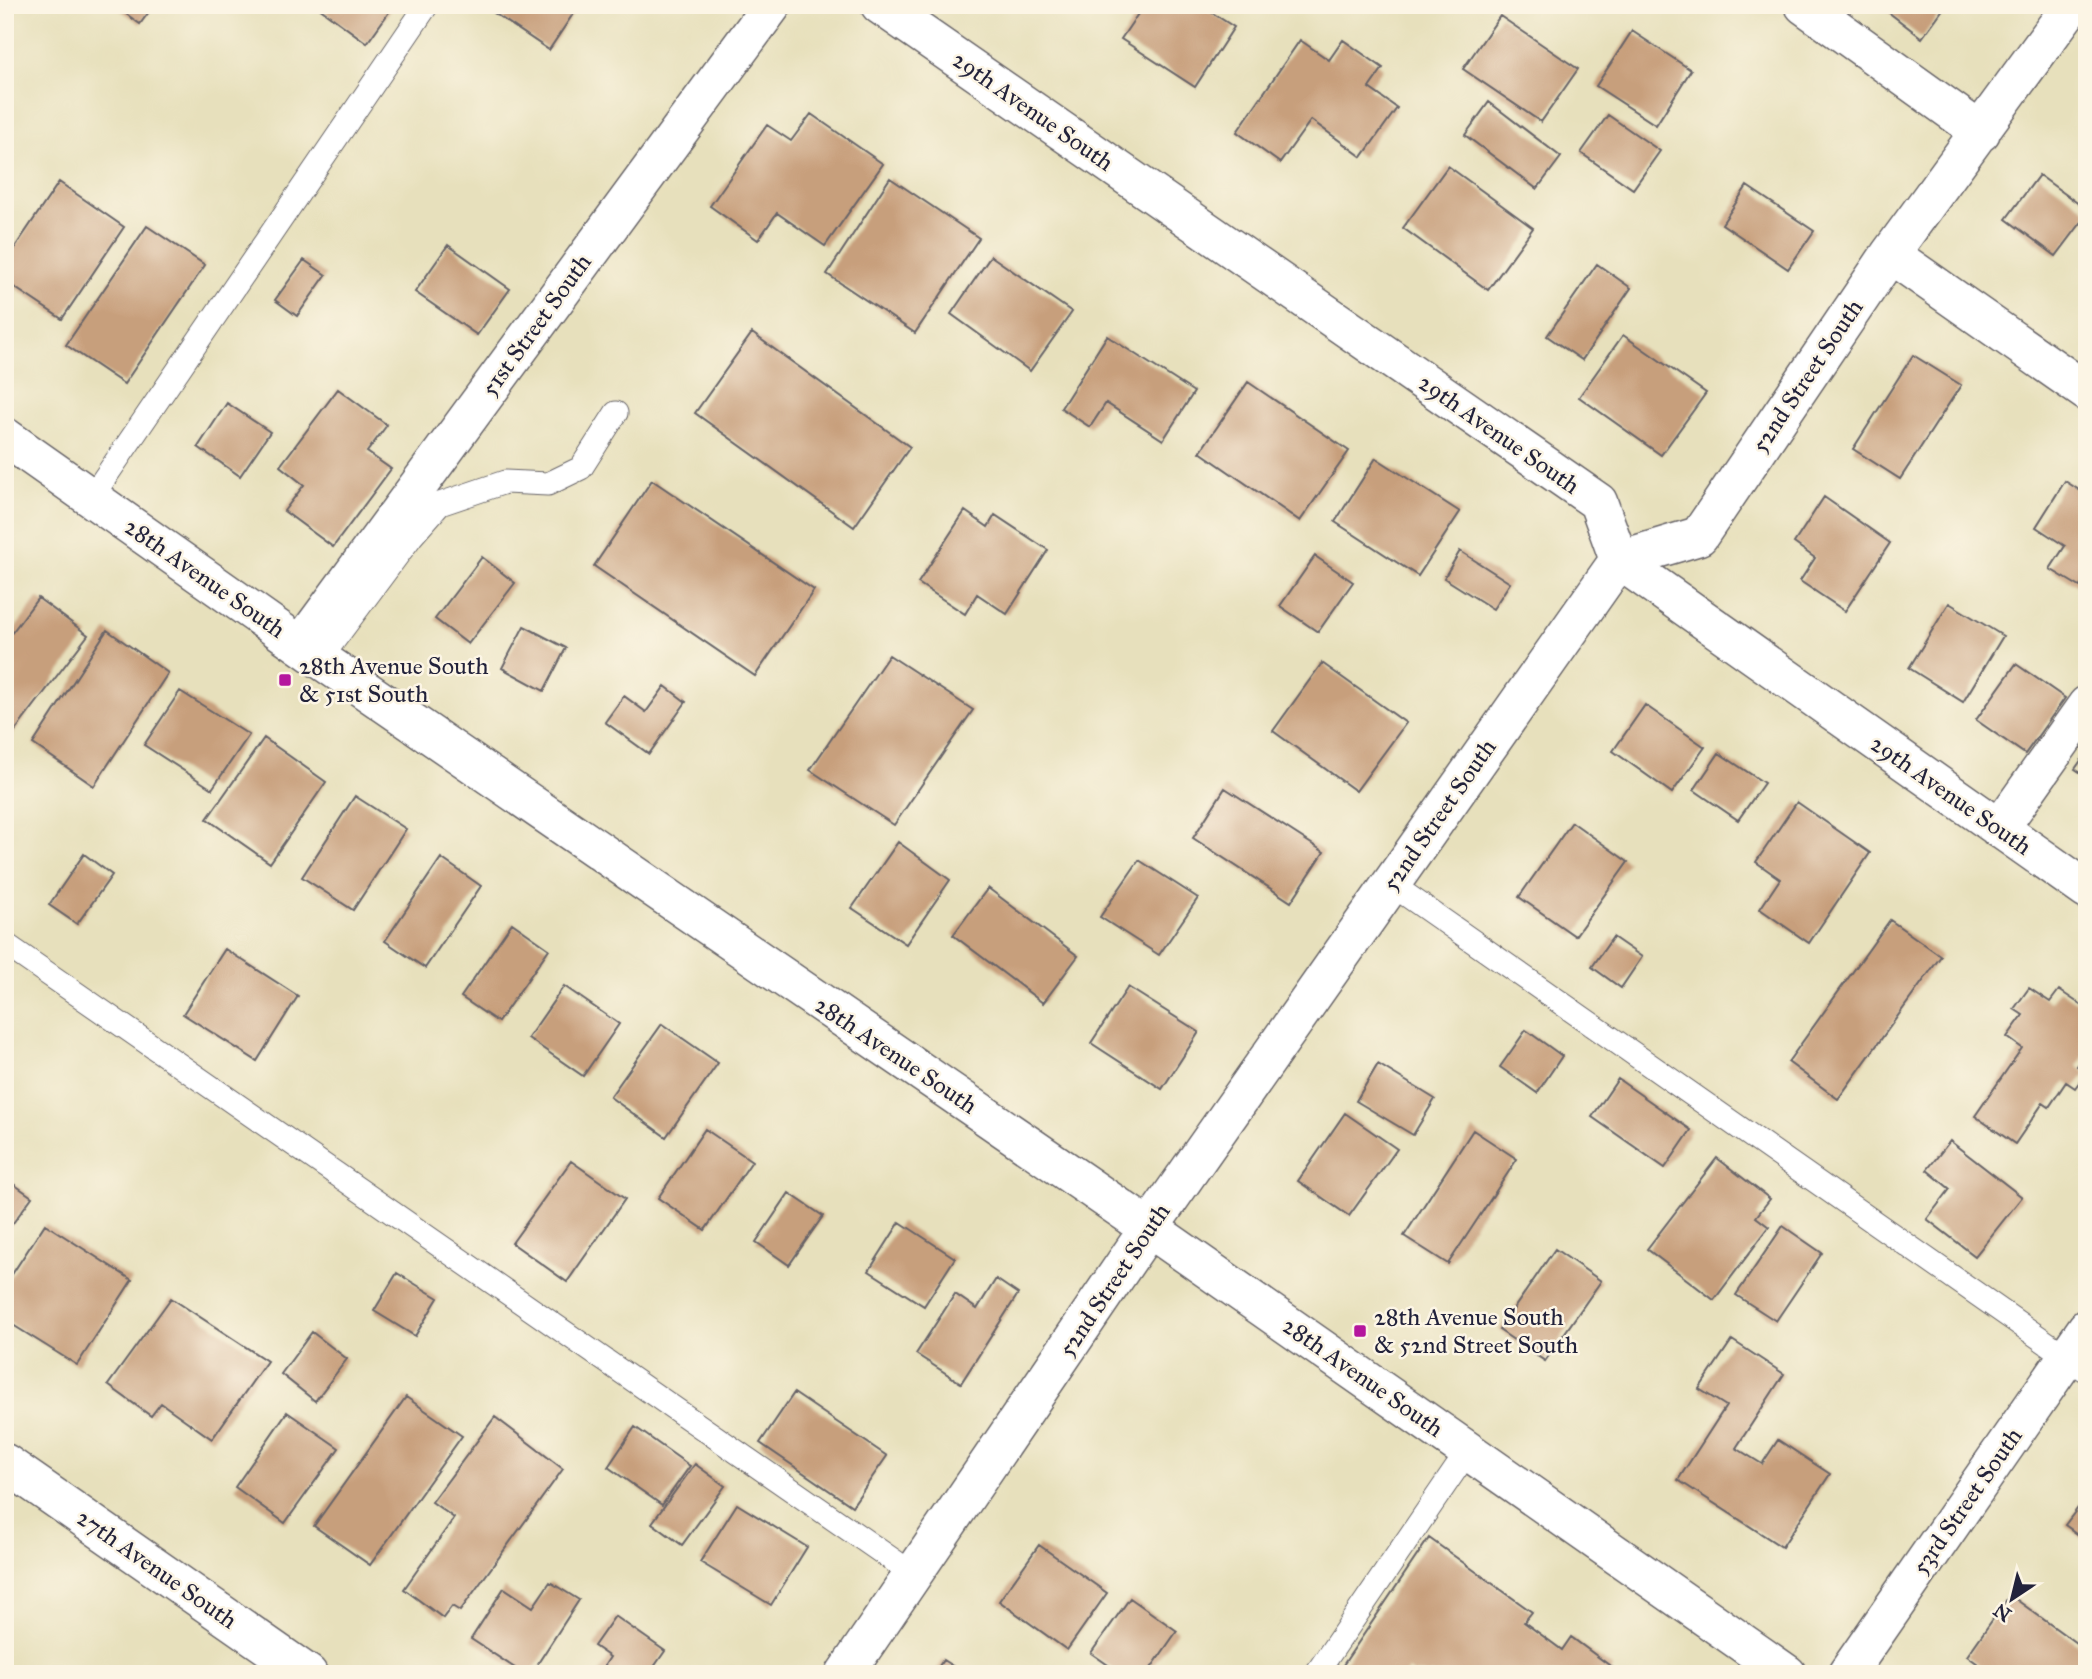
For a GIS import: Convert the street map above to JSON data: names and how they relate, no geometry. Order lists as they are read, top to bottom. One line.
{"streets":{"street":["29th Avenue South","51st Street South","52nd Street South","28th Avenue South","53rd Street South","27th Avenue South"]},"crossings":[["29th Avenue South","52nd Street South"],["51st Street South","28th Avenue South"],["52nd Street South","28th Avenue South"]],"places":{"transit":["28th Avenue South & 51st South","28th Avenue South & 52nd Street South"]},"north":"bottom left"}
